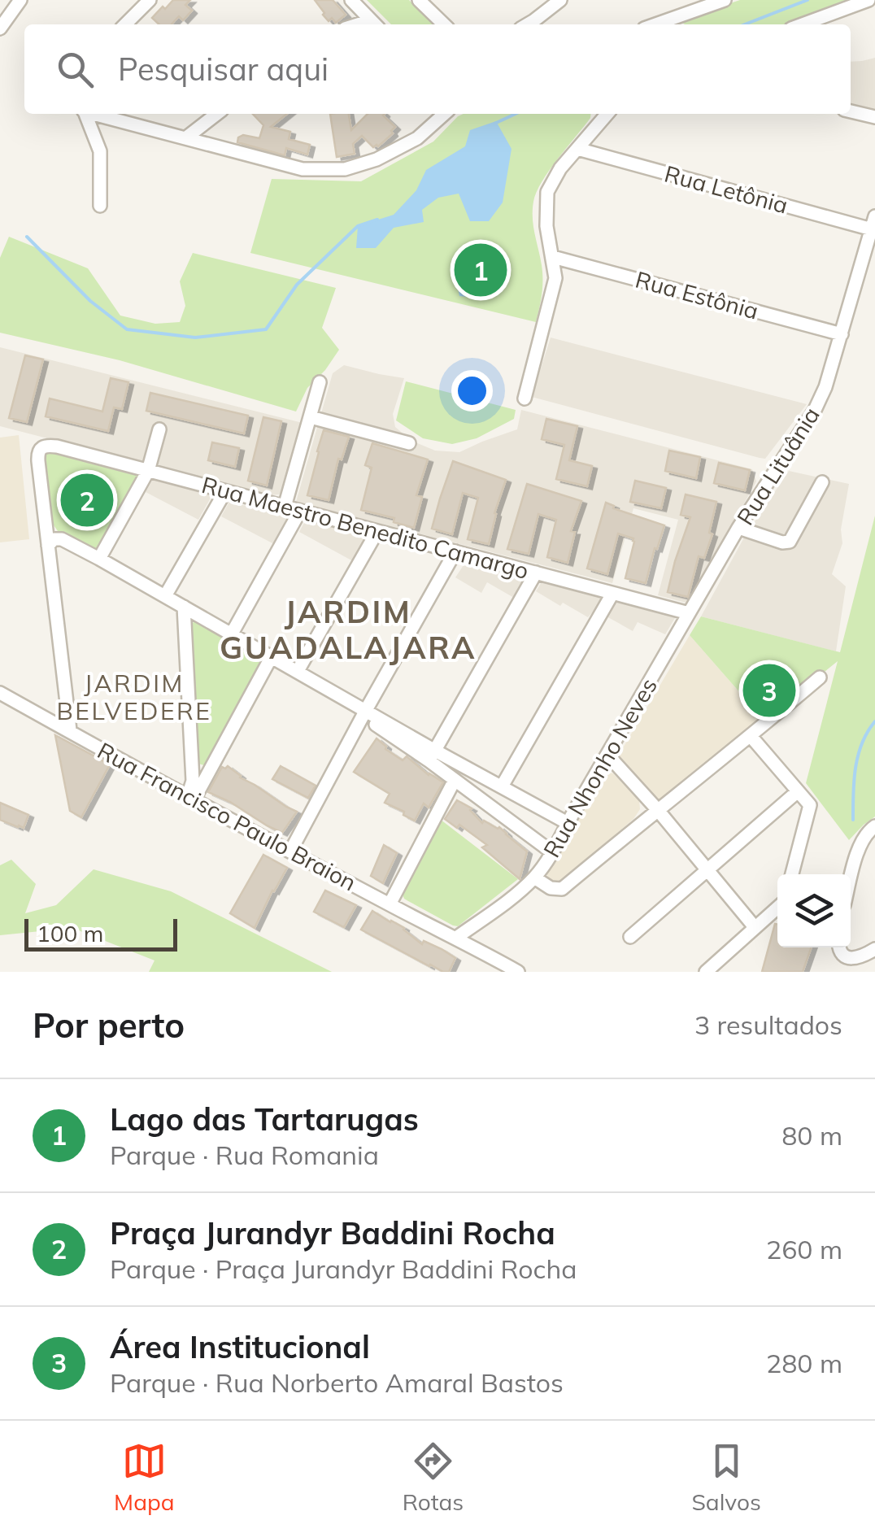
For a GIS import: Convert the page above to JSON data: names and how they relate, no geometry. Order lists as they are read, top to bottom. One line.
{"streets":{"street":["Rua Letônia","Rua Estônia","Rua Lituânia","Rua Maestro Benedito Camargo","Rua Nhonho Neves","Rua Francisco Paulo Braion"]},"crossings":[["Rua Letônia","Rua Lituânia"],["Rua Estônia","Rua Lituânia"],["Rua Lituânia","Rua Maestro Benedito Camargo"],["Rua Lituânia","Rua Nhonho Neves"],["Rua Maestro Benedito Camargo","Rua Nhonho Neves"],["Rua Nhonho Neves","Rua Francisco Paulo Braion"]],"districts":["JARDIM GUADALAJARA","JARDIM BELVEDERE"],"scale_bar":"100 m","page":{"search":"Pesquisar aqui","pins":["1","2","3"],"scale":"100 m","heading":["Por perto","3 resultados"],"list":[{"mark":"1","name":"Lago das Tartarugas","note":"Parque · Rua Romania","value":"80 m"},{"mark":"2","name":"Praça Jurandyr Baddini Rocha","note":"Parque · Praça Jurandyr Baddini Rocha","value":"260 m"},{"mark":"3","name":"Área Institucional","note":"Parque · Rua Norberto Amaral Bastos","value":"280 m"}],"nav":["Mapa","Rotas","Salvos"]}}
